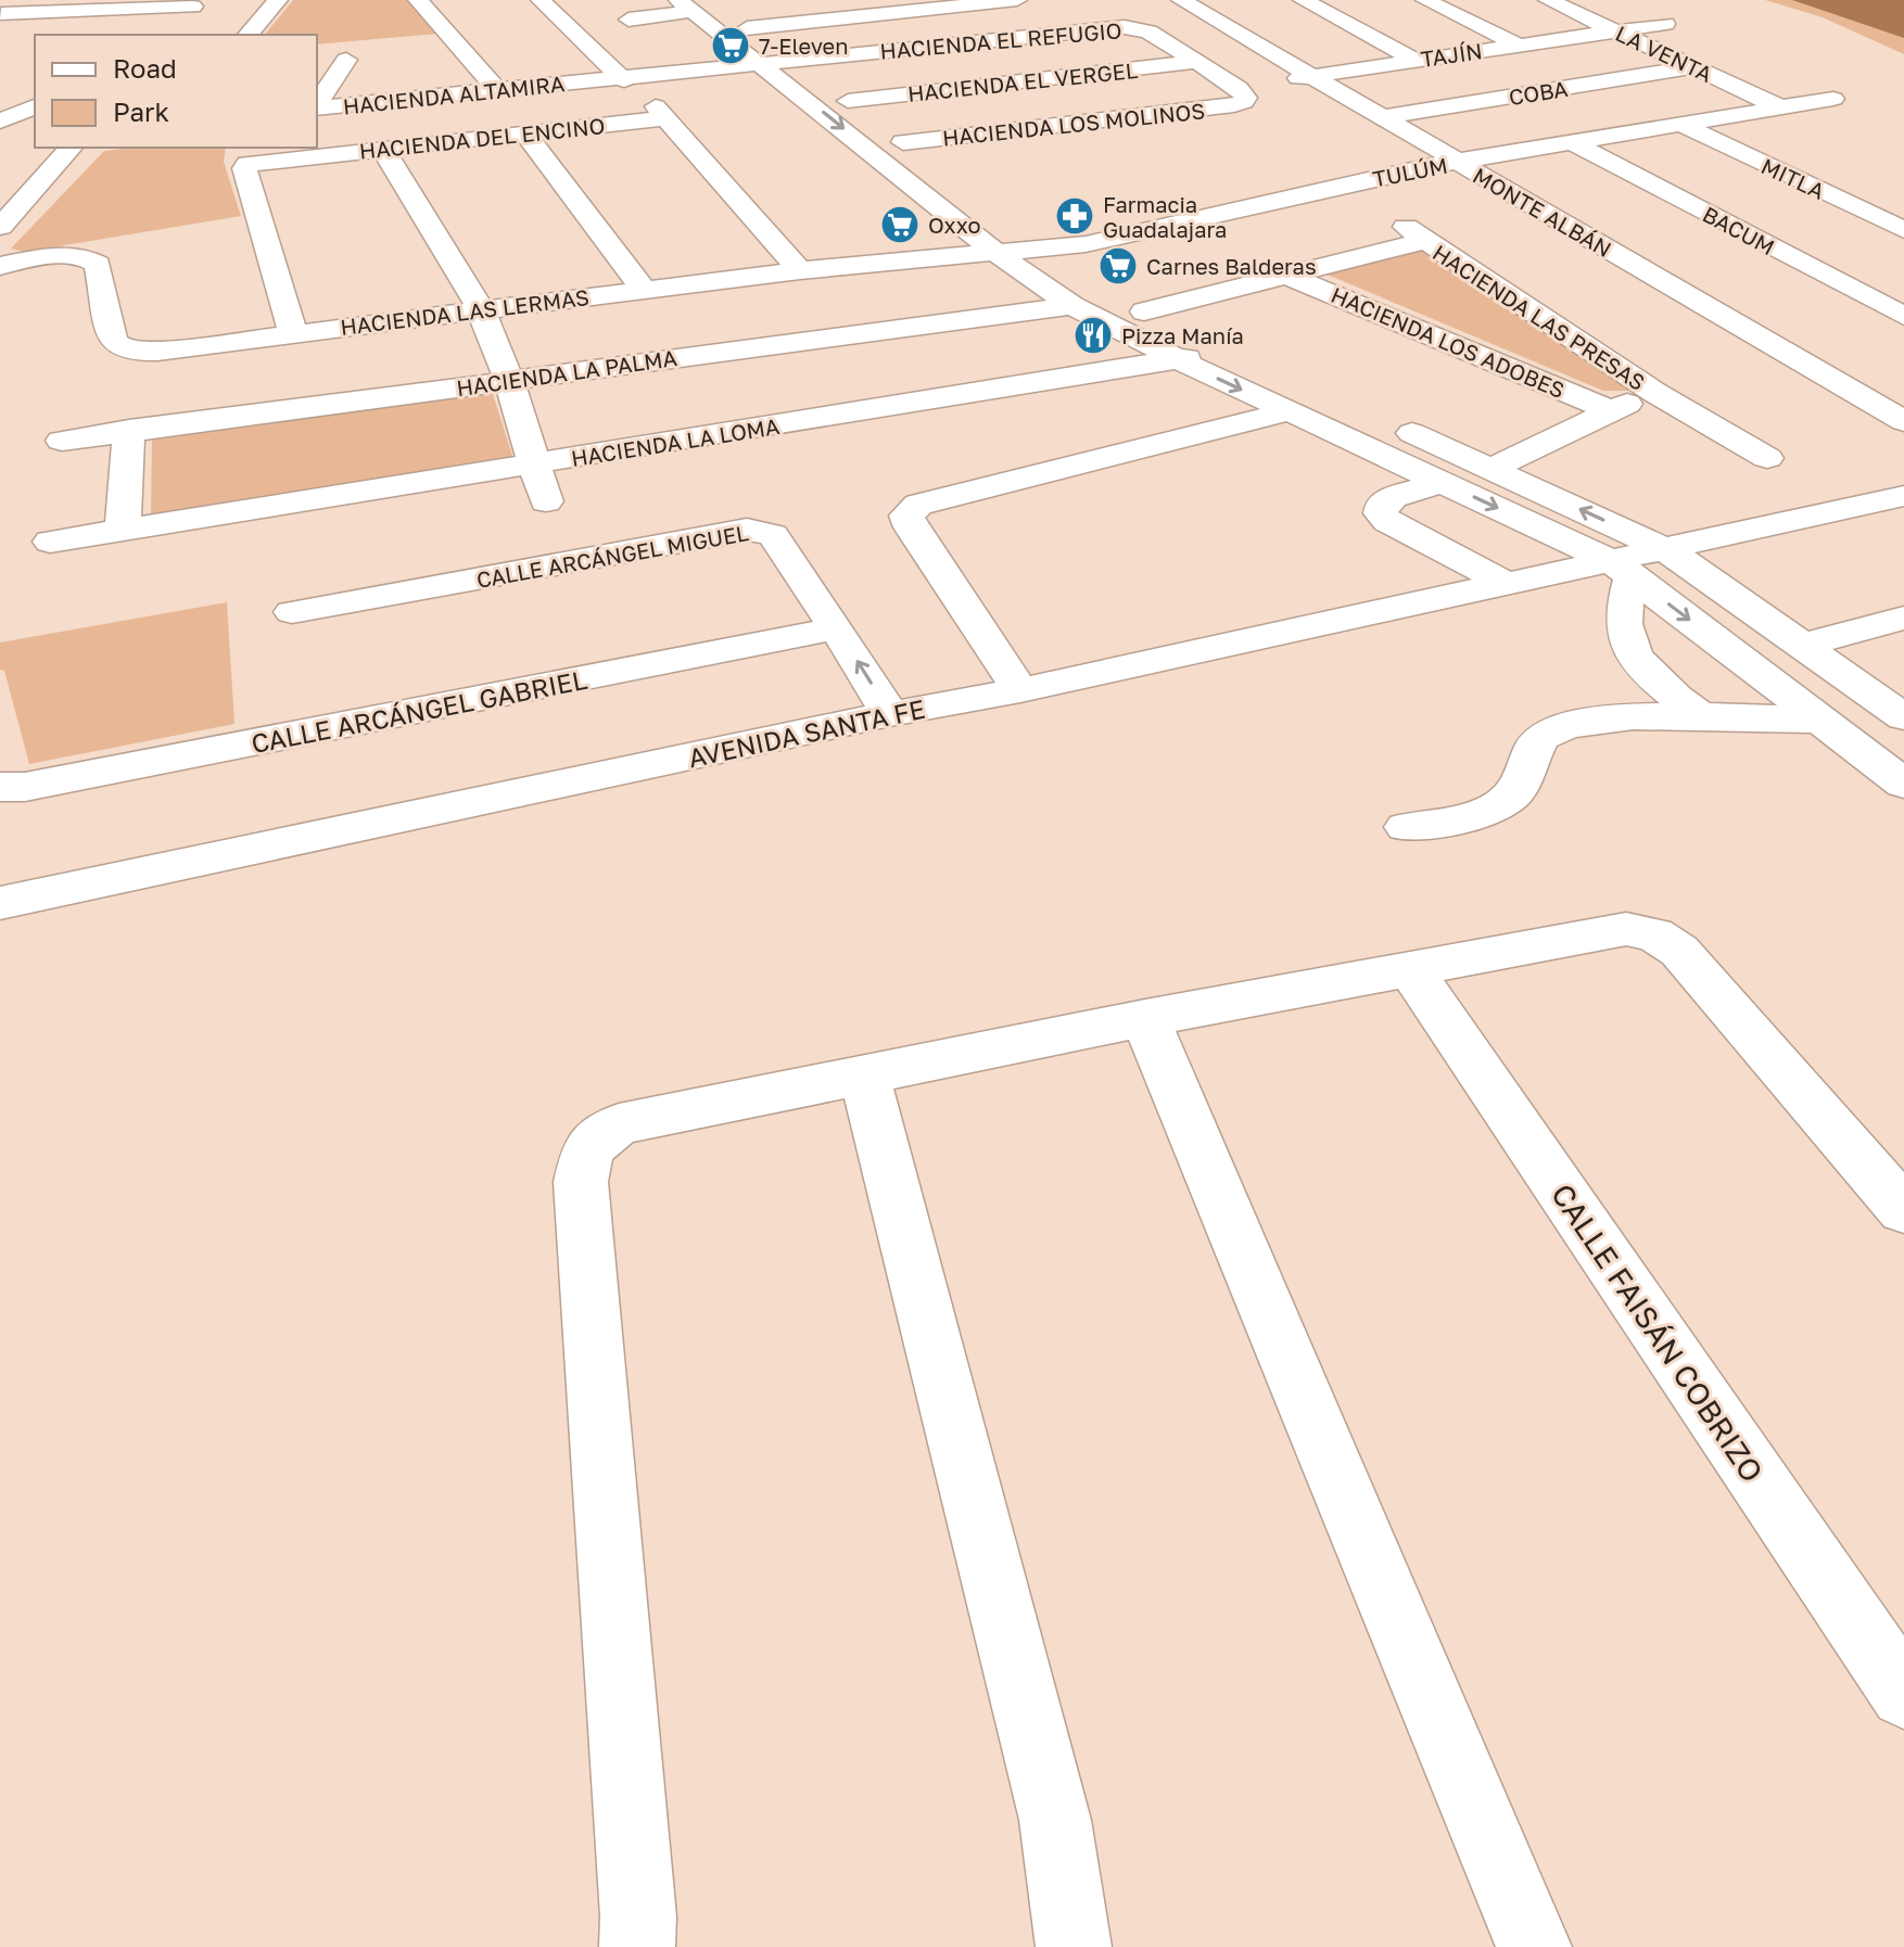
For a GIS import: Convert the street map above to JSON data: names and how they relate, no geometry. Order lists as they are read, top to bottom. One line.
{"streets":{"street":["HACIENDA EL REFUGIO","LA VENTA","TAJÍN","HACIENDA EL VERGEL","COBA","HACIENDA ALTAMIRA","HACIENDA LOS MOLINOS","HACIENDA DEL ENCINO","TULÚM","MITLA","MONTE ALBÁN","BACUM","HACIENDA LAS LERMAS","HACIENDA LAS PRESAS","HACIENDA LOS ADOBES","HACIENDA LA PALMA","HACIENDA LA LOMA","CALLE ARCÁNGEL MIGUEL","CALLE ARCÁNGEL GABRIEL","AVENIDA SANTA FE","CALLE FAISÁN COBRIZO"]},"crossings":[["HACIENDA EL REFUGIO","HACIENDA EL VERGEL"],["HACIENDA EL REFUGIO","HACIENDA ALTAMIRA"],["LA VENTA","TAJÍN"],["LA VENTA","COBA"],["LA VENTA","TULÚM"],["TAJÍN","HACIENDA LOS MOLINOS"],["TAJÍN","MONTE ALBÁN"],["HACIENDA EL VERGEL","HACIENDA ALTAMIRA"],["COBA","MONTE ALBÁN"],["HACIENDA DEL ENCINO","HACIENDA LAS LERMAS"],["TULÚM","MITLA"],["TULÚM","MONTE ALBÁN"],["TULÚM","BACUM"],["TULÚM","HACIENDA LAS LERMAS"],["HACIENDA LAS PRESAS","HACIENDA LOS ADOBES"],["CALLE ARCÁNGEL MIGUEL","CALLE ARCÁNGEL GABRIEL"],["CALLE ARCÁNGEL MIGUEL","AVENIDA SANTA FE"]],"places":{"supermarket":["7-Eleven","Oxxo","Carnes Balderas"],"pharmacy":["Farmacia Guadalajara"],"restaurant":["Pizza Manía"]},"legend":["Road","Park"]}
